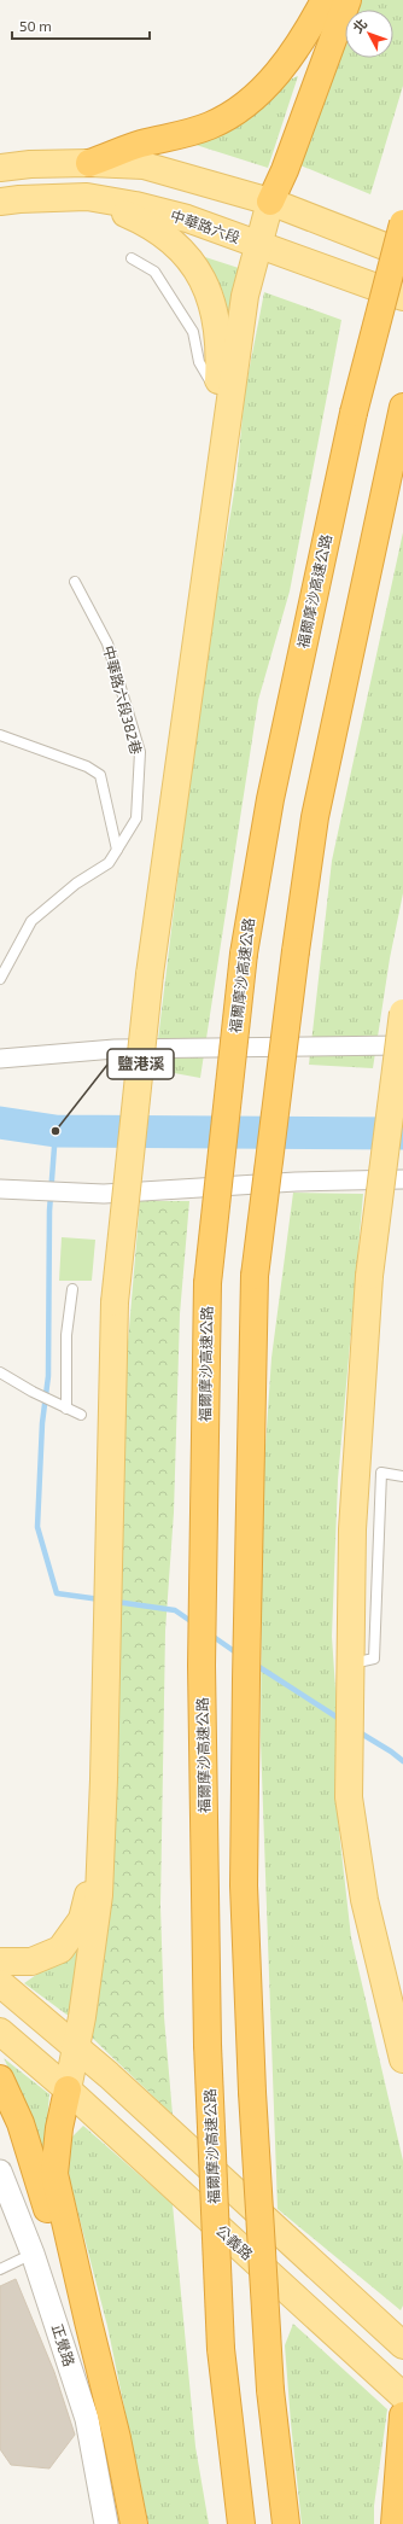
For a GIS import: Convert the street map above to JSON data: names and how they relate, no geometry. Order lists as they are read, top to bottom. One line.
{"streets":{"highway":["福爾摩沙高速公路"],"main road":["中華路六段","公義路"],"street":["正覺路"],"lane":["中華路六段382巷"]},"places":["鹽港溪"],"scale_bar":"50 m","north":"top left"}
